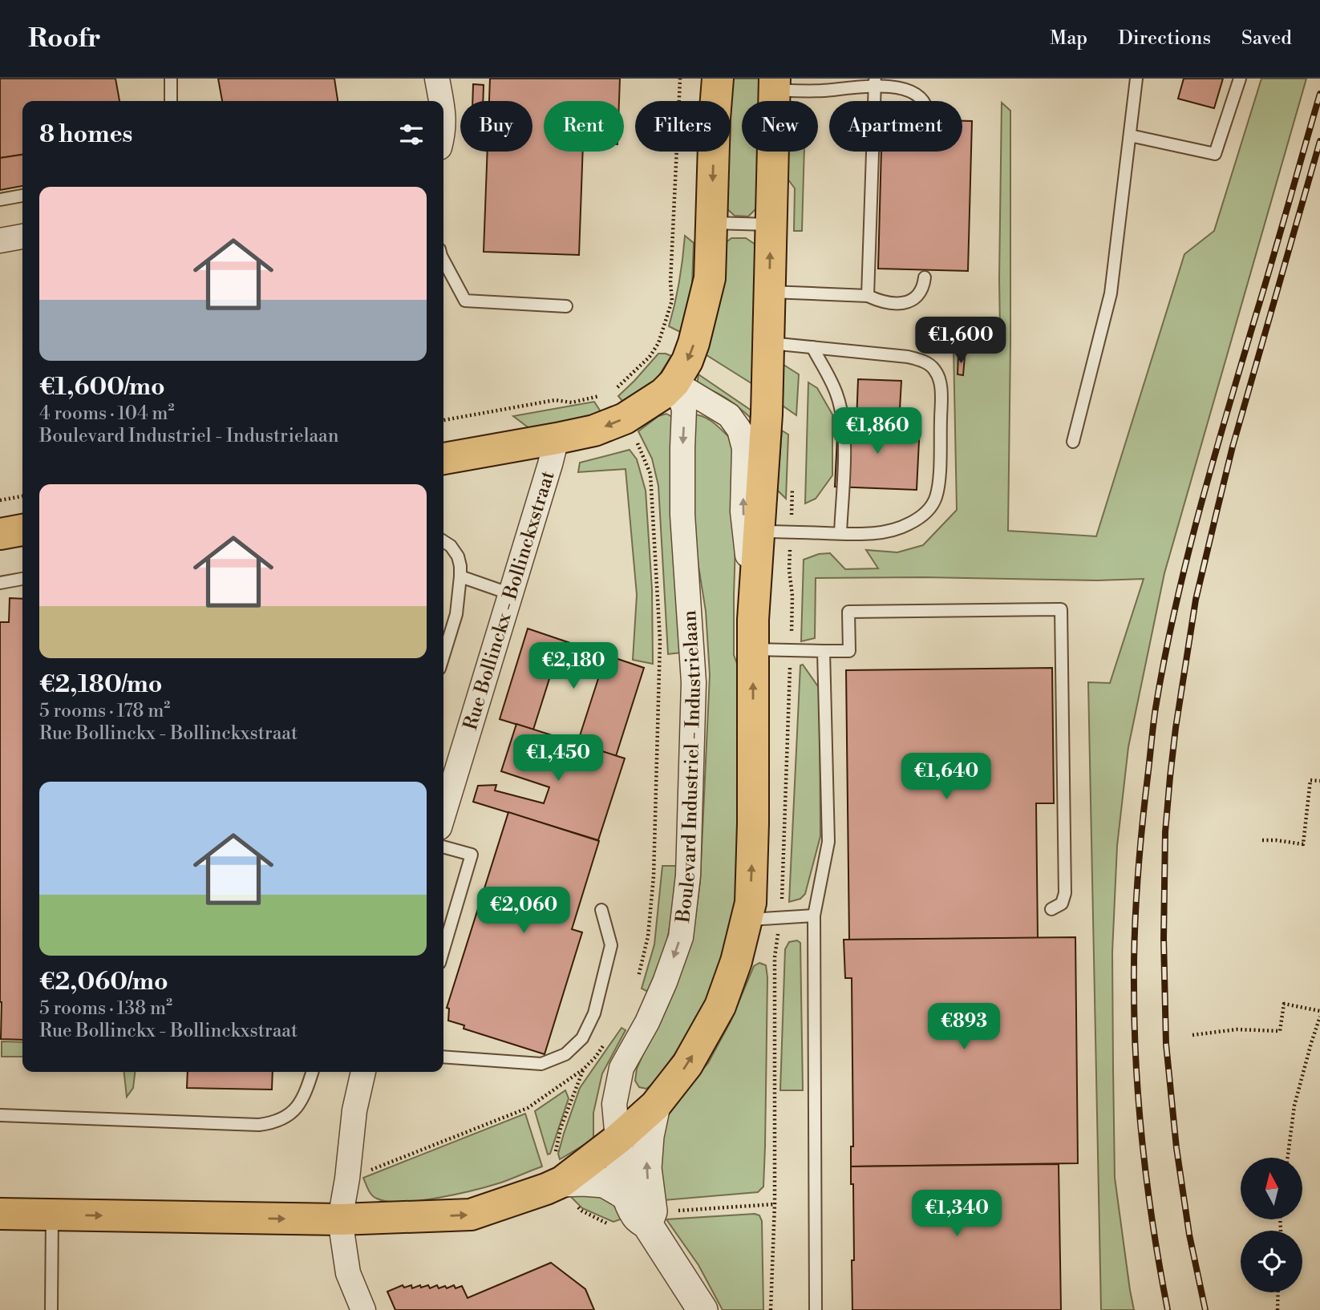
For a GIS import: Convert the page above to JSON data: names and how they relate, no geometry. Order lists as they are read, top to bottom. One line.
{"streets":{"street":["Rue Bollinckx - Bollinckxstraat","Boulevard Industriel - Industrielaan"]},"one_way":["Boulevard Industriel - Industrielaan"],"north":"top","page":{"header":"Roofr","nav":["Map","Directions","Saved"],"chip":["Buy","Rent","Filters","New","Apartment"],"heading":"8 homes","list":[{"name":"€1,600/mo","note":"4 rooms · 104 m² · Boulevard Industriel - Industrielaan"},{"name":"€2,180/mo","note":"5 rooms · 178 m² · Rue Bollinckx - Bollinckxstraat"},{"name":"€2,060/mo","note":"5 rooms · 138 m² · Rue Bollinckx - Bollinckxstraat"}],"price":["€1,600","€1,860","€2,180","€1,450","€1,640","€2,060","€893","€1,340"]}}
